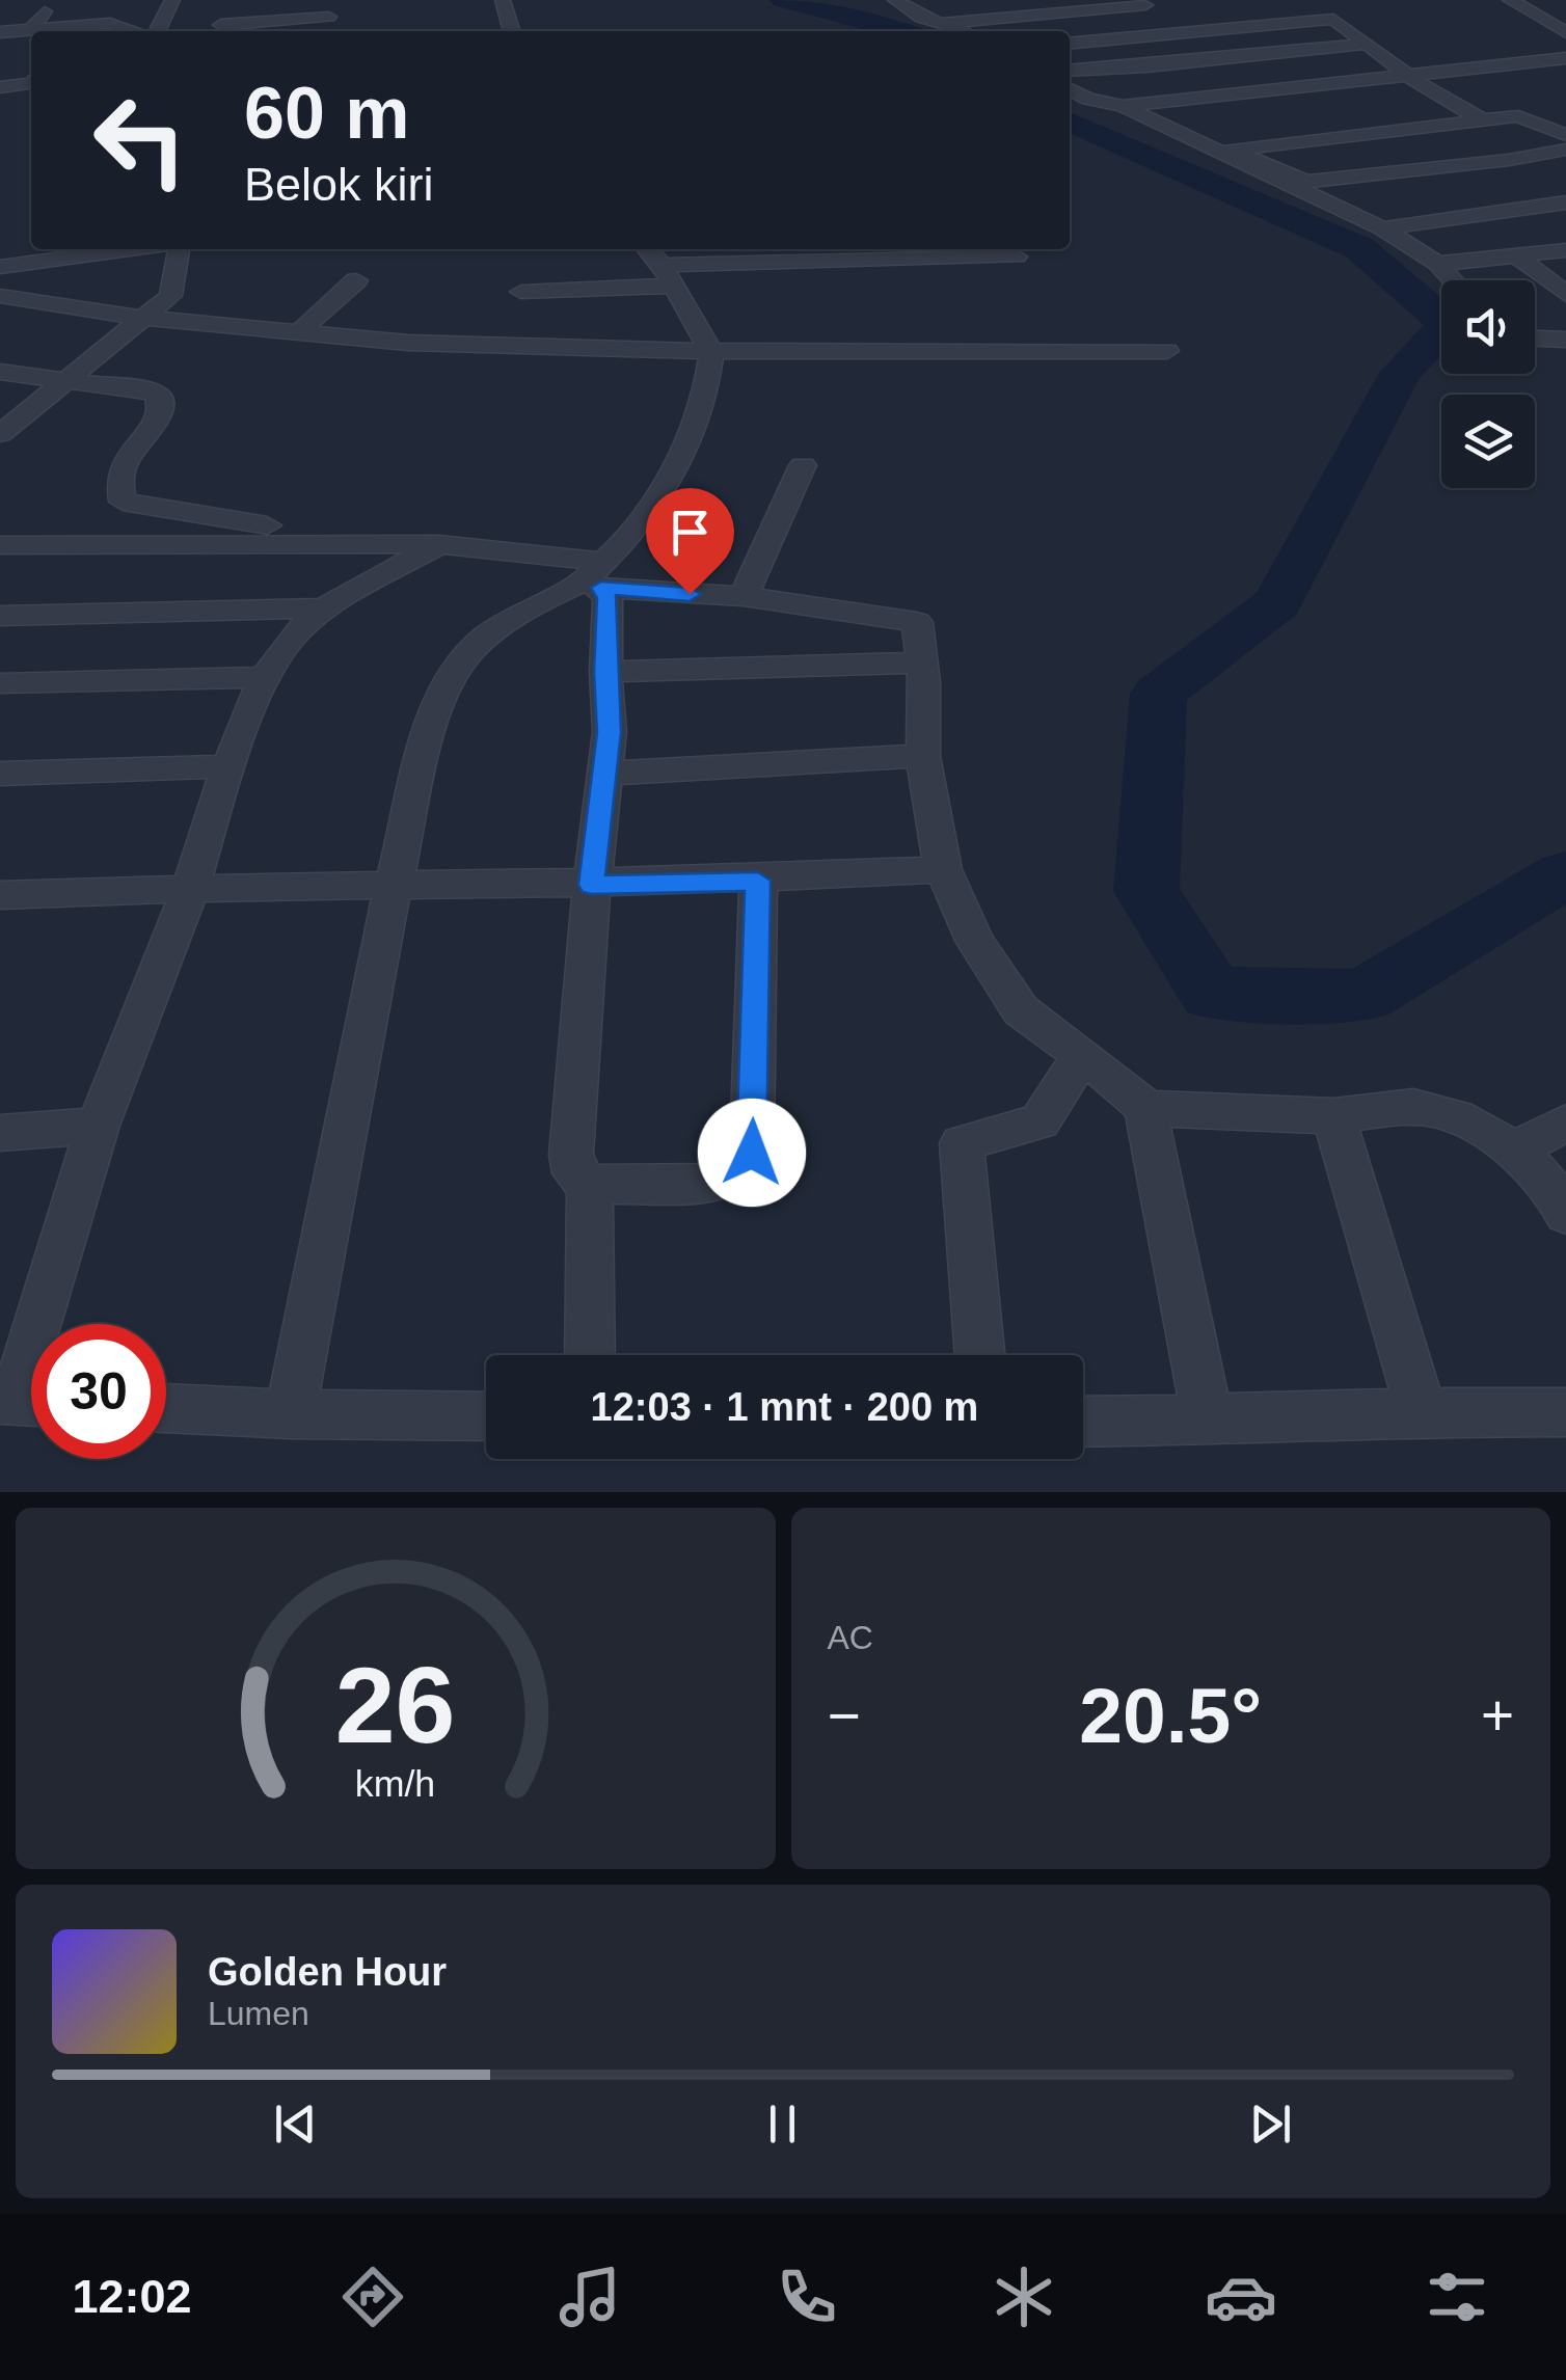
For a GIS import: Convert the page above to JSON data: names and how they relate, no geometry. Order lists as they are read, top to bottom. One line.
{"page":{"turn":["60 m","Belok kiri"],"limit":"30","trip":"12:03 · 1 mnt · 200 m","tile":"AC","heat":["−","20.5°","+"],"song":["Golden Hour","Lumen"],"tabs":"12:02","gauge":["26","km/h"]}}
